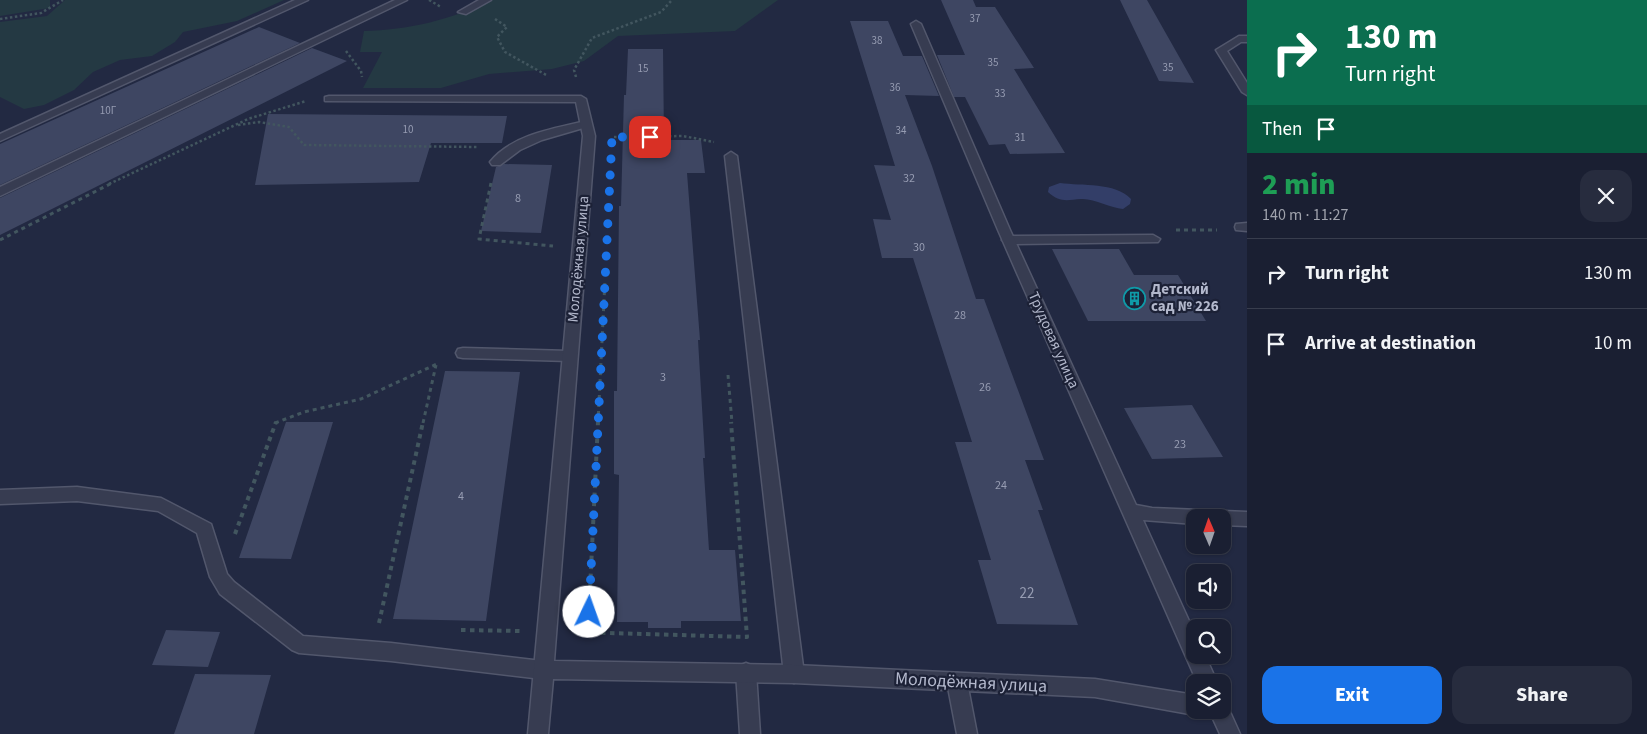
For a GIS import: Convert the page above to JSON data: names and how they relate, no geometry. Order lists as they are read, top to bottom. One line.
{"streets":{"street":["Молодёжная улица","Трудовая улица"]},"places":{"building":["Детский сад № 226"]},"house_numbers":["37","38","35","35","15","36","33","10Г","10","34","31","32","8","30","28","3","26","23","24","4","22"],"north":"top","page":{"turn":["130 m","Turn right"],"then":"Then","heading":["2 min","140 m · 11:27"],"list":[{"name":"Turn right","value":"130 m"},{"name":"Arrive at destination","value":"10 m"}],"buttons":["Exit","Share"]}}
